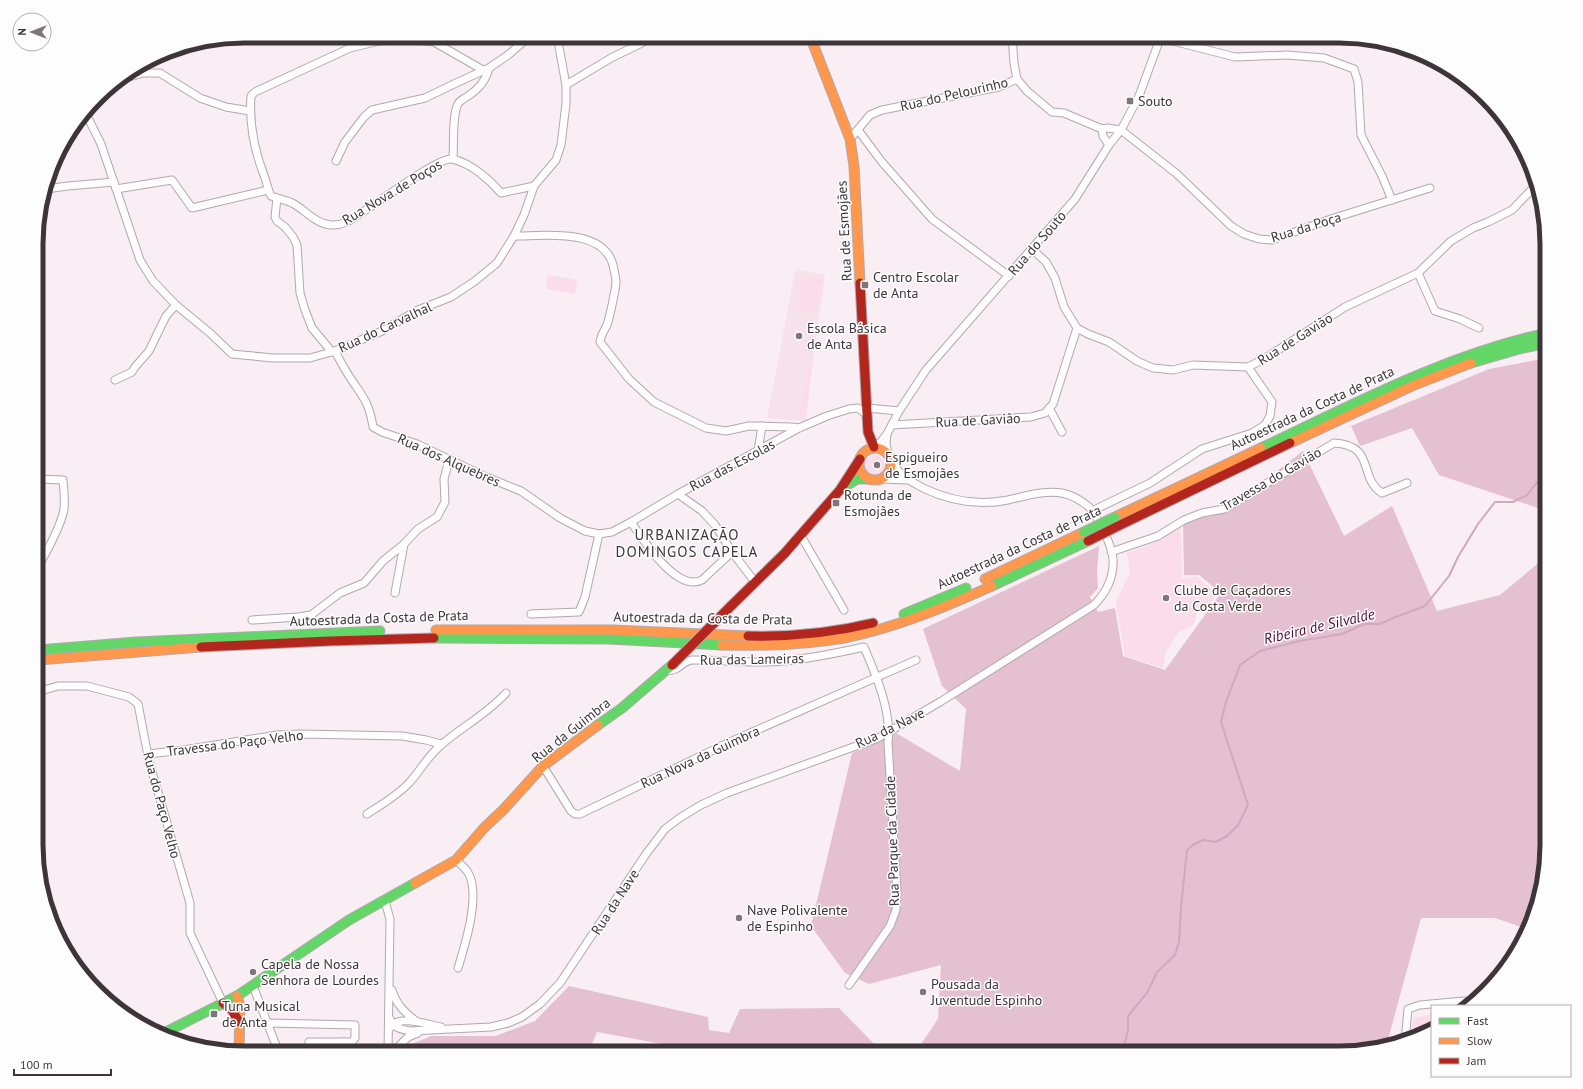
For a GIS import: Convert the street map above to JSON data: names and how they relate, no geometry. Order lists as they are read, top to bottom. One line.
{"streets":{"main road":["Rua de Esmojães","Autoestrada da Costa de Prata","Rua da Guimbra"],"street":["Rua do Pelourinho","Rua Nova de Poços","Rua da Poça","Rua do Souto","Rua do Carvalhal","Rua de Gavião","Rua dos Alquebres","Rua das Escolas","Travessa do Gavião","Rua das Lameiras","Rua da Nave","Travessa do Paço Velho","Rua Nova da Guimbra","Rua do Paço Velho","Rua Parque da Cidade"]},"crossings":[["Rua do Pelourinho","Rua da Poça"],["Rua do Pelourinho","Rua de Esmojães"],["Rua do Pelourinho","Rua do Souto"],["Rua da Poça","Rua do Souto"],["Rua de Esmojães","Rua do Souto"],["Rua de Esmojães","Rua das Escolas"],["Rua de Esmojães","Rua da Nave"],["Rua de Esmojães","Rua da Guimbra"],["Rua do Souto","Rua de Gavião"],["Rua do Souto","Rua das Escolas"],["Rua do Souto","Rua da Nave"],["Rua do Souto","Rua da Guimbra"],["Rua do Carvalhal","Rua dos Alquebres"],["Rua dos Alquebres","Rua das Escolas"],["Travessa do Gavião","Rua da Nave"],["Rua das Lameiras","Rua da Guimbra"],["Rua das Lameiras","Rua Parque da Cidade"],["Rua da Nave","Rua da Guimbra"],["Rua da Nave","Rua Parque da Cidade"],["Rua da Guimbra","Rua Nova da Guimbra"],["Rua da Guimbra","Rua do Paço Velho"],["Travessa do Paço Velho","Rua do Paço Velho"],["Rua Nova da Guimbra","Rua Parque da Cidade"]],"districts":["URBANIZAÇÃO DOMINGOS CAPELA"],"water":["Ribeira de Silvalde"],"places":{"transit":["Souto","Centro Escolar de Anta","Rotunda de Esmojães","Tuna Musical de Anta"],"other":["Escola Básica de Anta","Espigueiro de Esmojães","Clube de Caçadores da Costa Verde","Nave Polivalente de Espinho","Capela de Nossa Senhora de Lourdes","Pousada da Juventude Espinho"]},"legend":["Fast","Slow","Jam"],"scale_bar":"100 m","north":"left"}
